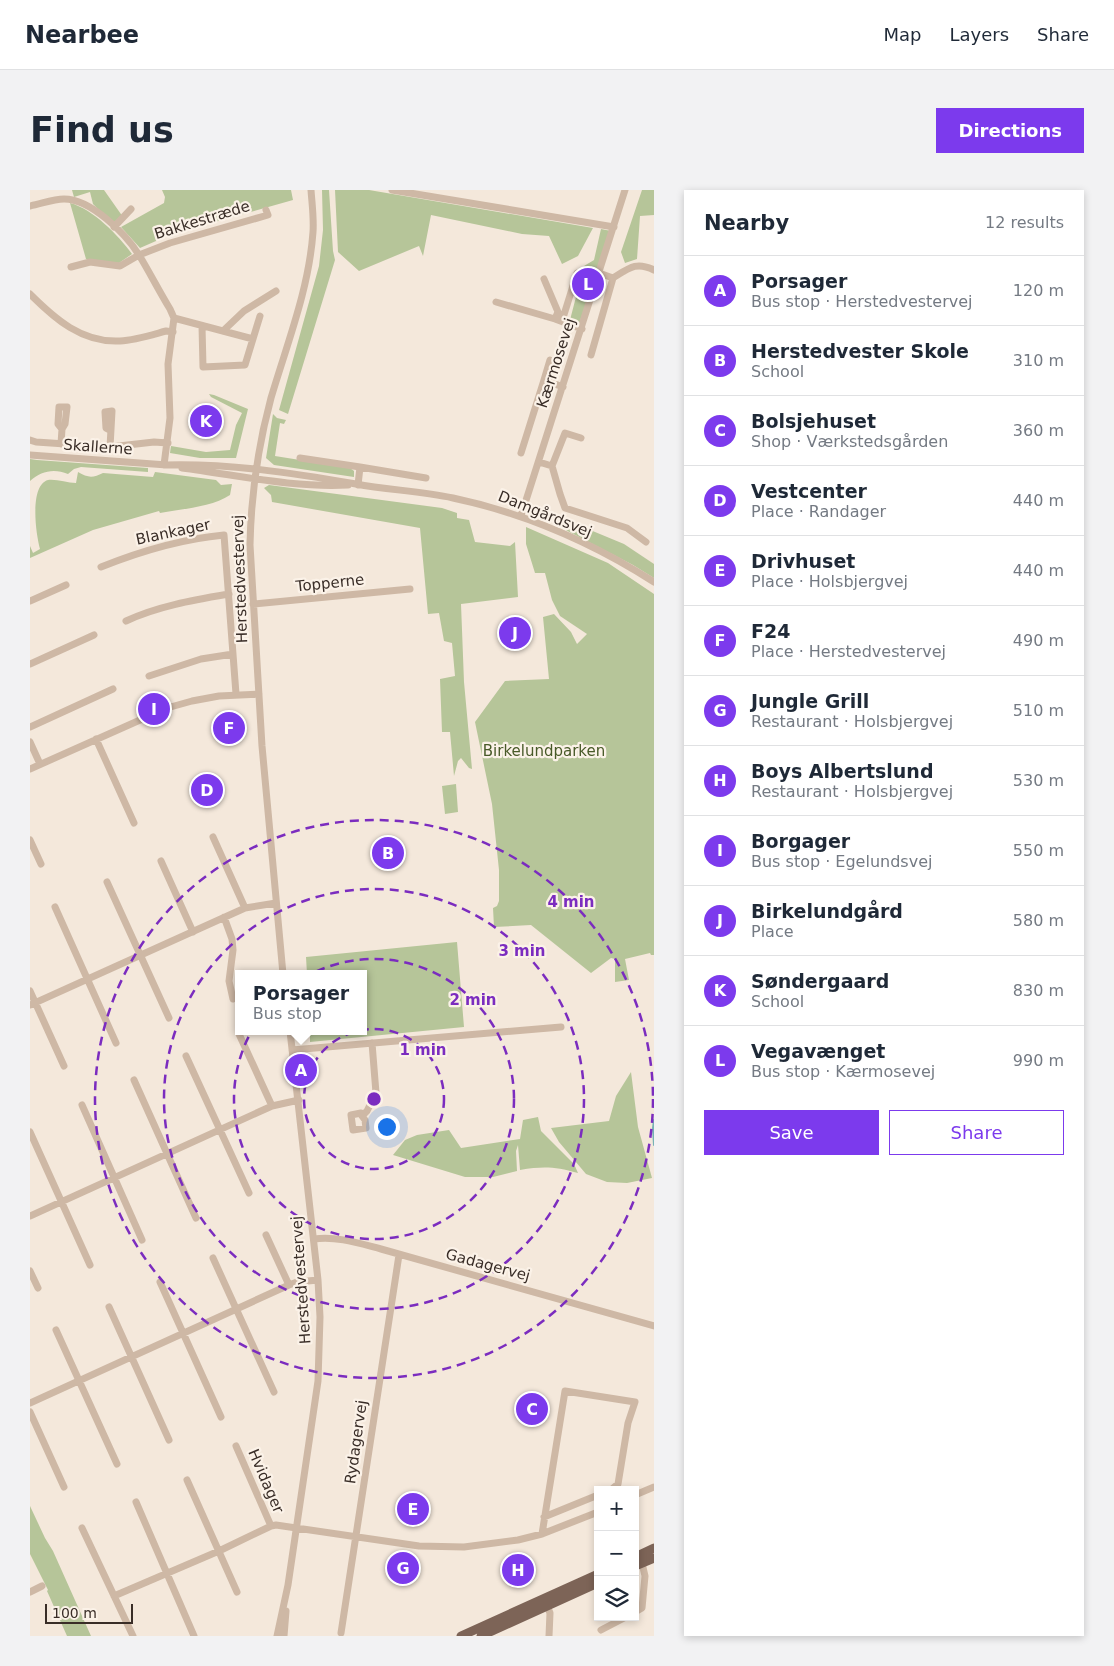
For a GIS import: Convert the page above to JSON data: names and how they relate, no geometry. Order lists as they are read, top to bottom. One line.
{"streets":{"street":["Bakkestræde","Kærmosevej","Skallerne","Damgårdsvej","Blankager","Herstedvestervej","Topperne","Gadagervej","Rydagervej","Hvidager"]},"crossings":[["Kærmosevej","Damgårdsvej"],["Skallerne","Damgårdsvej"],["Skallerne","Herstedvestervej"],["Damgårdsvej","Herstedvestervej"],["Herstedvestervej","Topperne"],["Herstedvestervej","Gadagervej"],["Herstedvestervej","Hvidager"],["Gadagervej","Rydagervej"],["Rydagervej","Hvidager"]],"parks":["Birkelundparken"],"scale_bar":"100 m","page":{"header":"Nearbee","nav":["Map","Layers","Share"],"buttons":["Directions",["Save","Share"]],"title":"Find us","heading":["Nearby","12 results"],"list":[{"mark":"A","name":"Porsager","note":"Bus stop · Herstedvestervej","value":"120 m"},{"mark":"B","name":"Herstedvester Skole","note":"School","value":"310 m"},{"mark":"C","name":"Bolsjehuset","note":"Shop · Værkstedsgården","value":"360 m"},{"mark":"D","name":"Vestcenter","note":"Place · Randager","value":"440 m"},{"mark":"E","name":"Drivhuset","note":"Place · Holsbjergvej","value":"440 m"},{"mark":"F","name":"F24","note":"Place · Herstedvestervej","value":"490 m"},{"mark":"G","name":"Jungle Grill","note":"Restaurant · Holsbjergvej","value":"510 m"},{"mark":"H","name":"Boys Albertslund","note":"Restaurant · Holsbjergvej","value":"530 m"},{"mark":"I","name":"Borgager","note":"Bus stop · Egelundsvej","value":"550 m"},{"mark":"J","name":"Birkelundgård","note":"Place","value":"580 m"},{"mark":"K","name":"Søndergaard","note":"School","value":"830 m"},{"mark":"L","name":"Vegavænget","note":"Bus stop · Kærmosevej","value":"990 m"}],"pins":["L","K","J","I","F","D","B","A","C","E","G","H"],"popup":["Porsager","Bus stop"],"map_buttons":["+","−"],"scale":"100 m"},"rings":["4 min","3 min","2 min","1 min"]}
